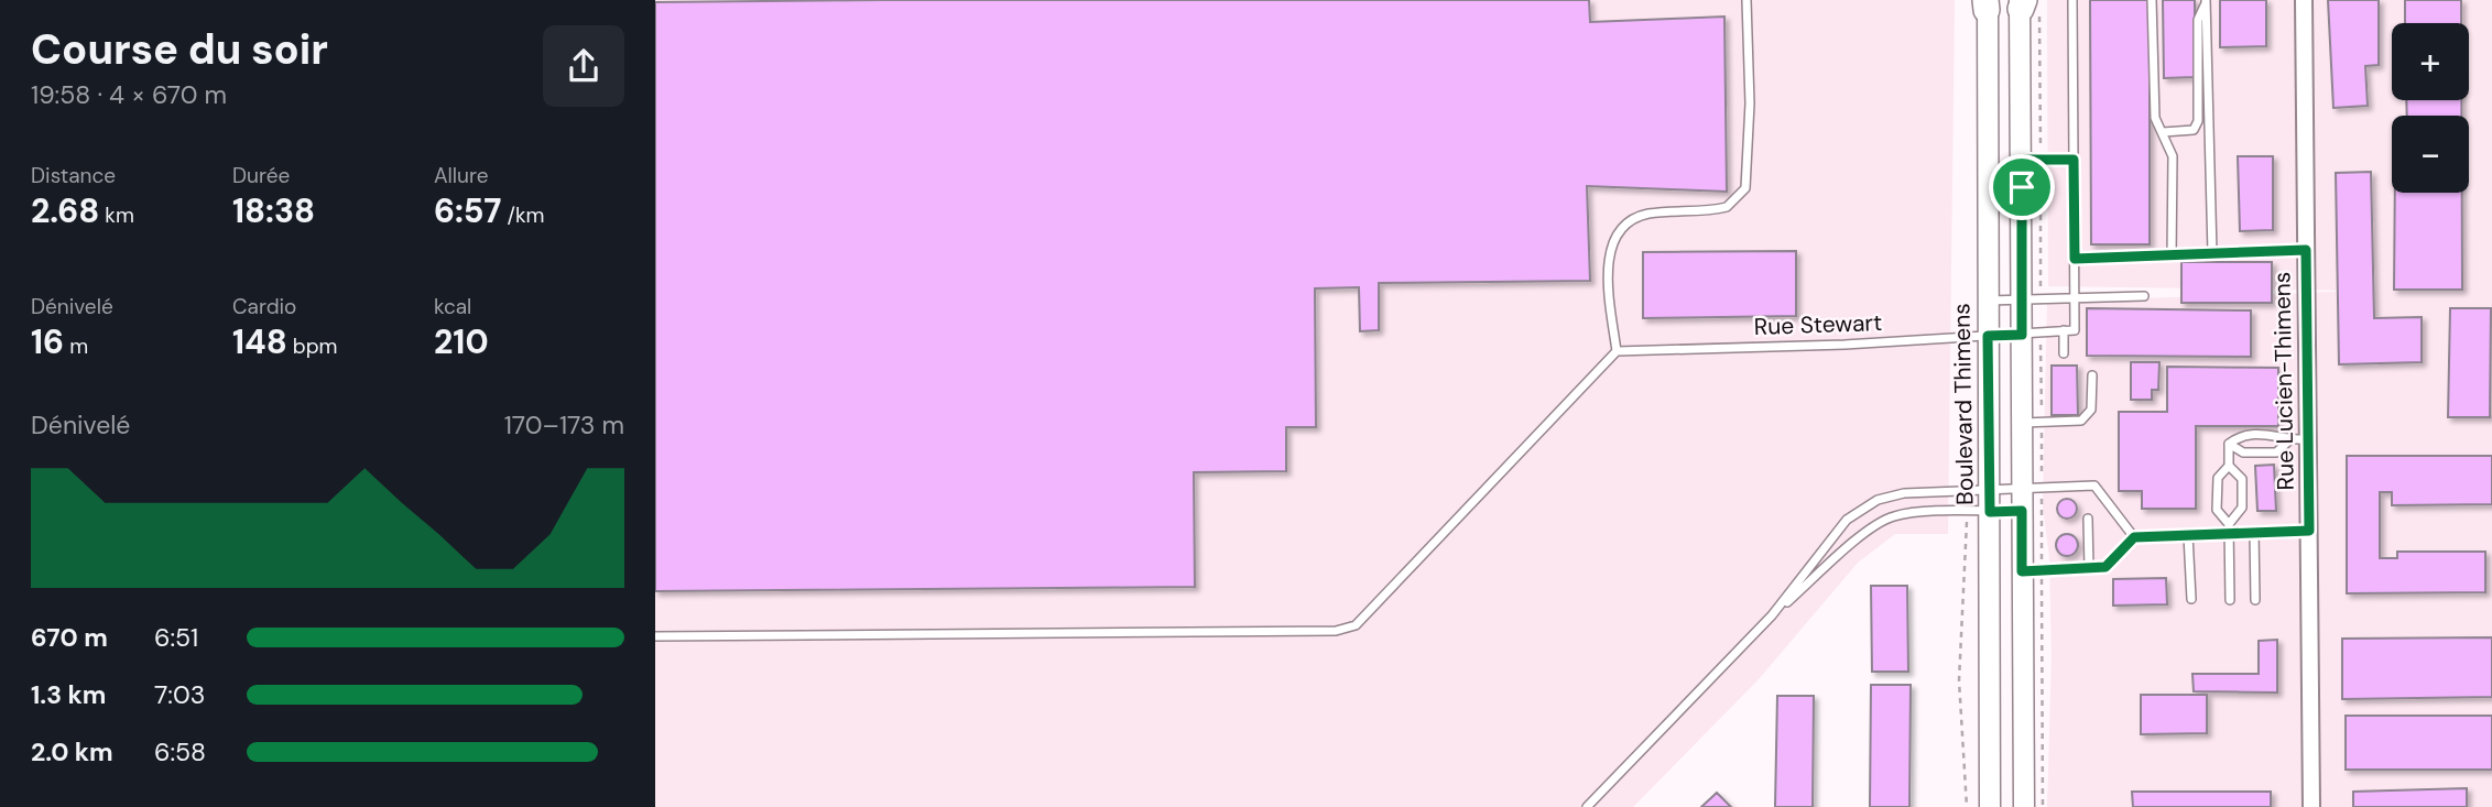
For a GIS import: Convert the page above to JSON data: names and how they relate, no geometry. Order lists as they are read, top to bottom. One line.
{"streets":{"street":["Rue Lucien-Thimens","Boulevard Thimens"],"lane":["Rue Stewart"]},"crossings":[["Rue Stewart","Boulevard Thimens"]],"page":{"heading":["Course du soir","19:58 · 4 × 670 m"],"map_buttons":["+","−"],"stats":[["Distance","2.68 km"],["Durée","18:38"],["Allure","6:57 /km"],["Dénivelé","16 m"],["Cardio","148 bpm"],["kcal","210"]],"chart":["Dénivelé","170–173 m"],"list":[{"name":"670 m","note":"6:51"},{"name":"1.3 km","note":"7:03"},{"name":"2.0 km","note":"6:58"}]}}
